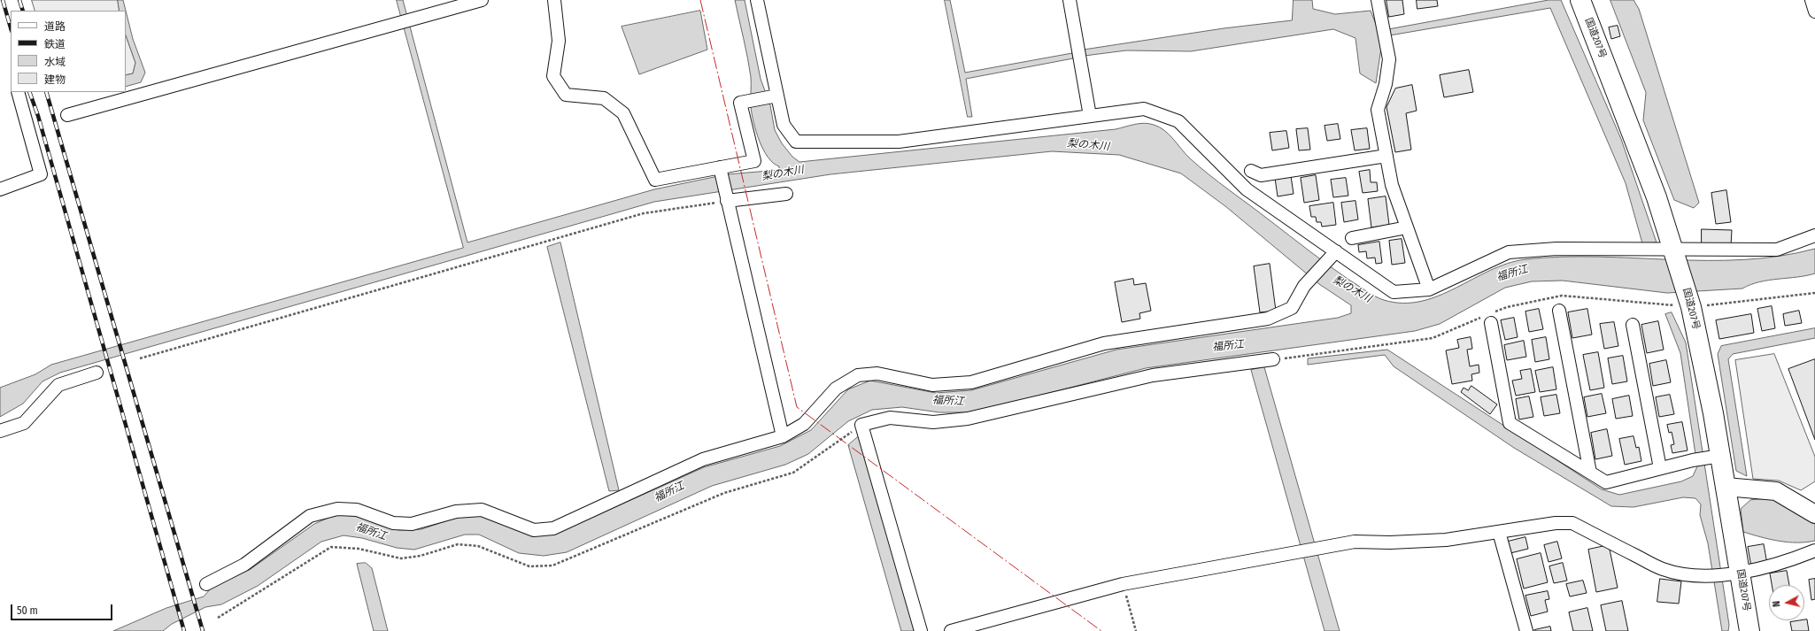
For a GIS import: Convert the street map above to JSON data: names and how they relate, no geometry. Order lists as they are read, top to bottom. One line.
{"streets":{"highway":["国道207号"]},"water":["梨の木川","福所江"],"legend":["道路","鉄道","水域","建物"],"scale_bar":"50 m","north":"left"}
